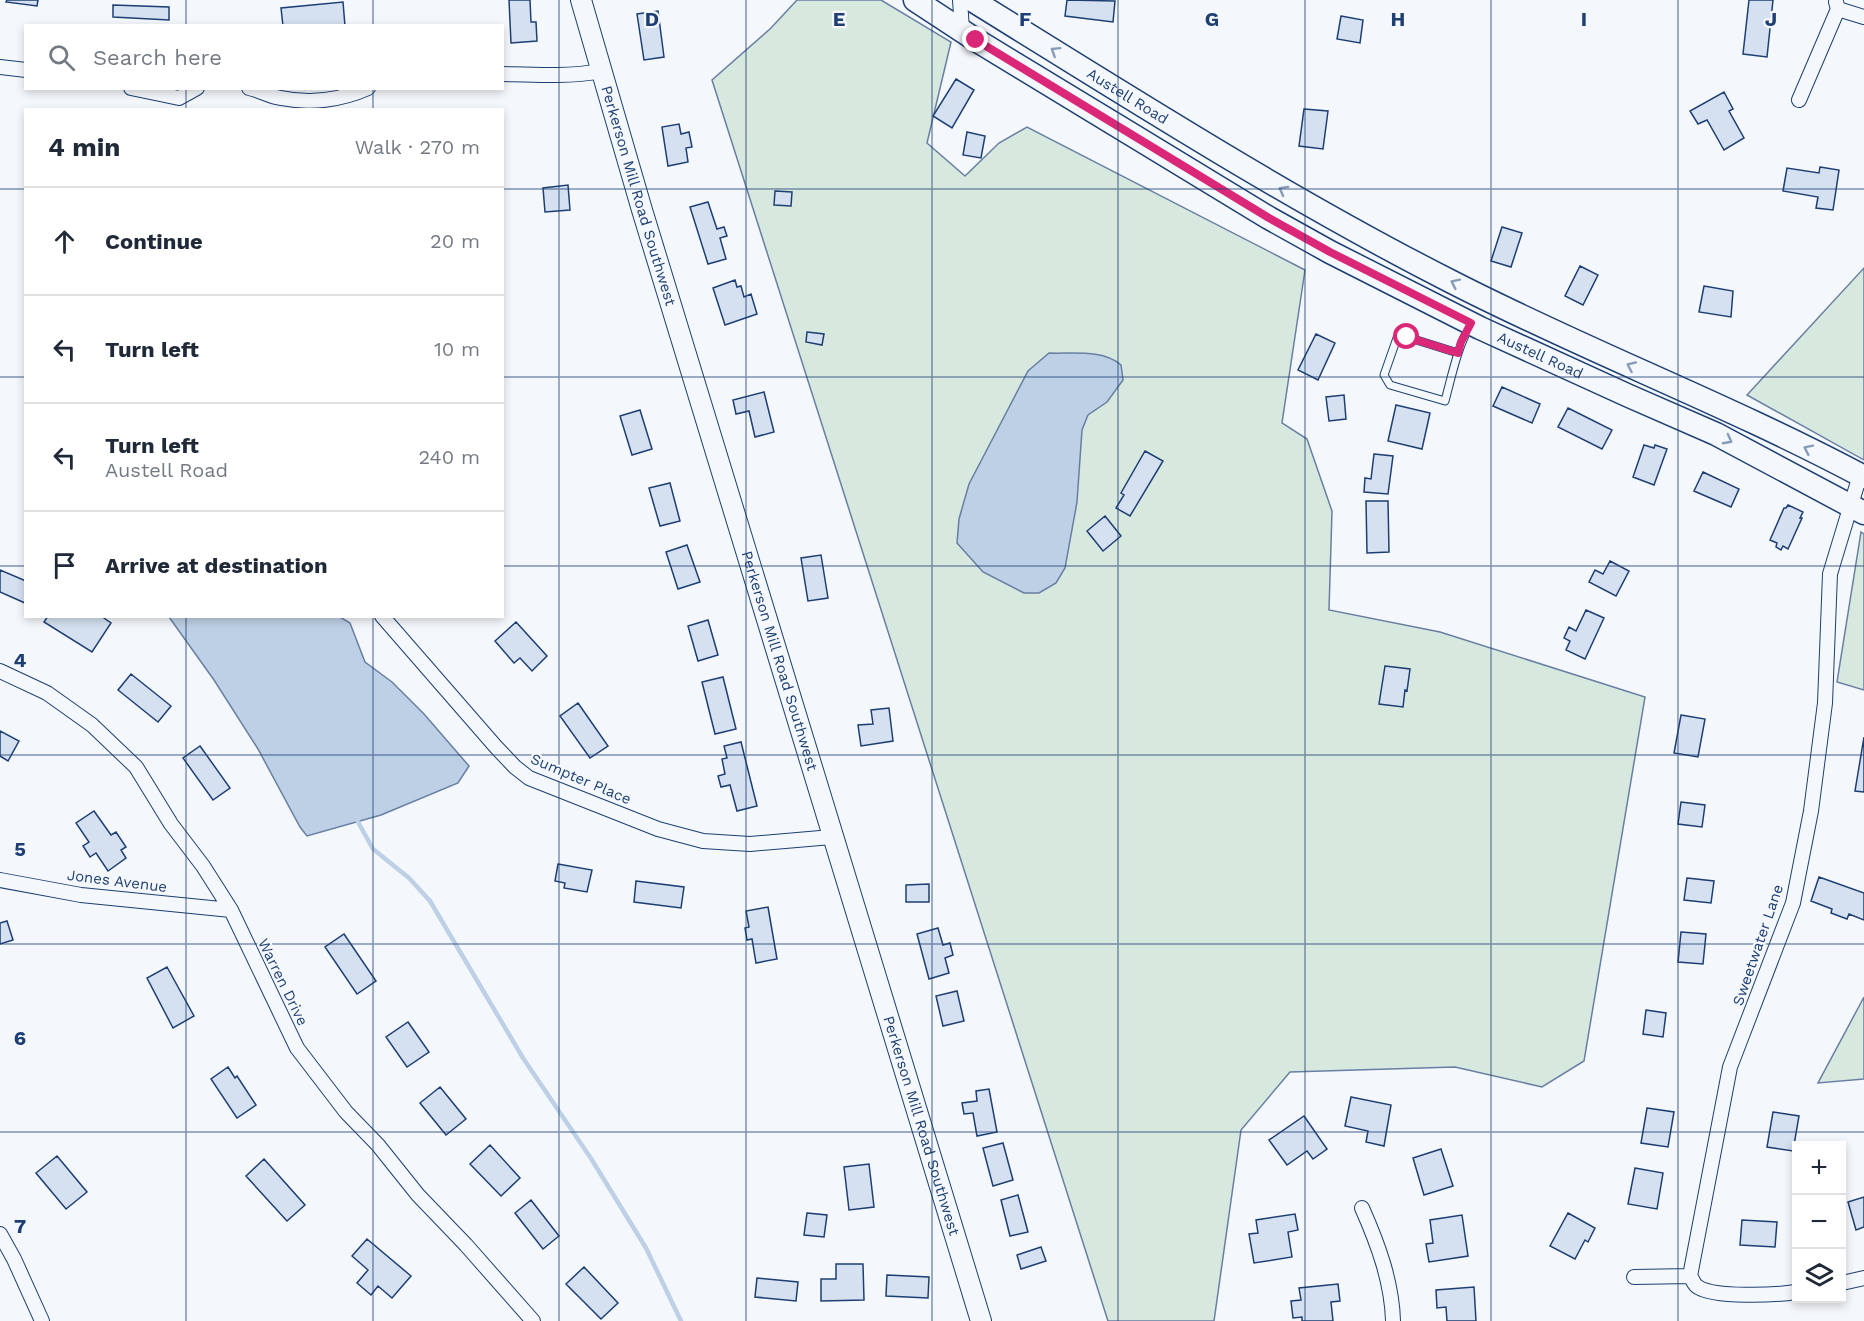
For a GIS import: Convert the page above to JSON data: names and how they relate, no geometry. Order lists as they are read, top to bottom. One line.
{"streets":{"main road":["Austell Road"],"street":["Perkerson Mill Road Southwest","Sumpter Place","Jones Avenue","Sweetwater Lane","Warren Drive"]},"crossings":[["Austell Road","Sweetwater Lane"],["Perkerson Mill Road Southwest","Sumpter Place"],["Jones Avenue","Warren Drive"]],"page":{"search":"Search here","heading":["4 min","Walk · 270 m"],"list":[["Continue","20 m"],["Turn left","10 m"],["Turn left","Austell Road","240 m"],"Arrive at destination"],"map_buttons":["+","−"]},"grid":{"columns":["D","E","F","G","H","I","J"],"rows":["4","5","6","7"]}}
